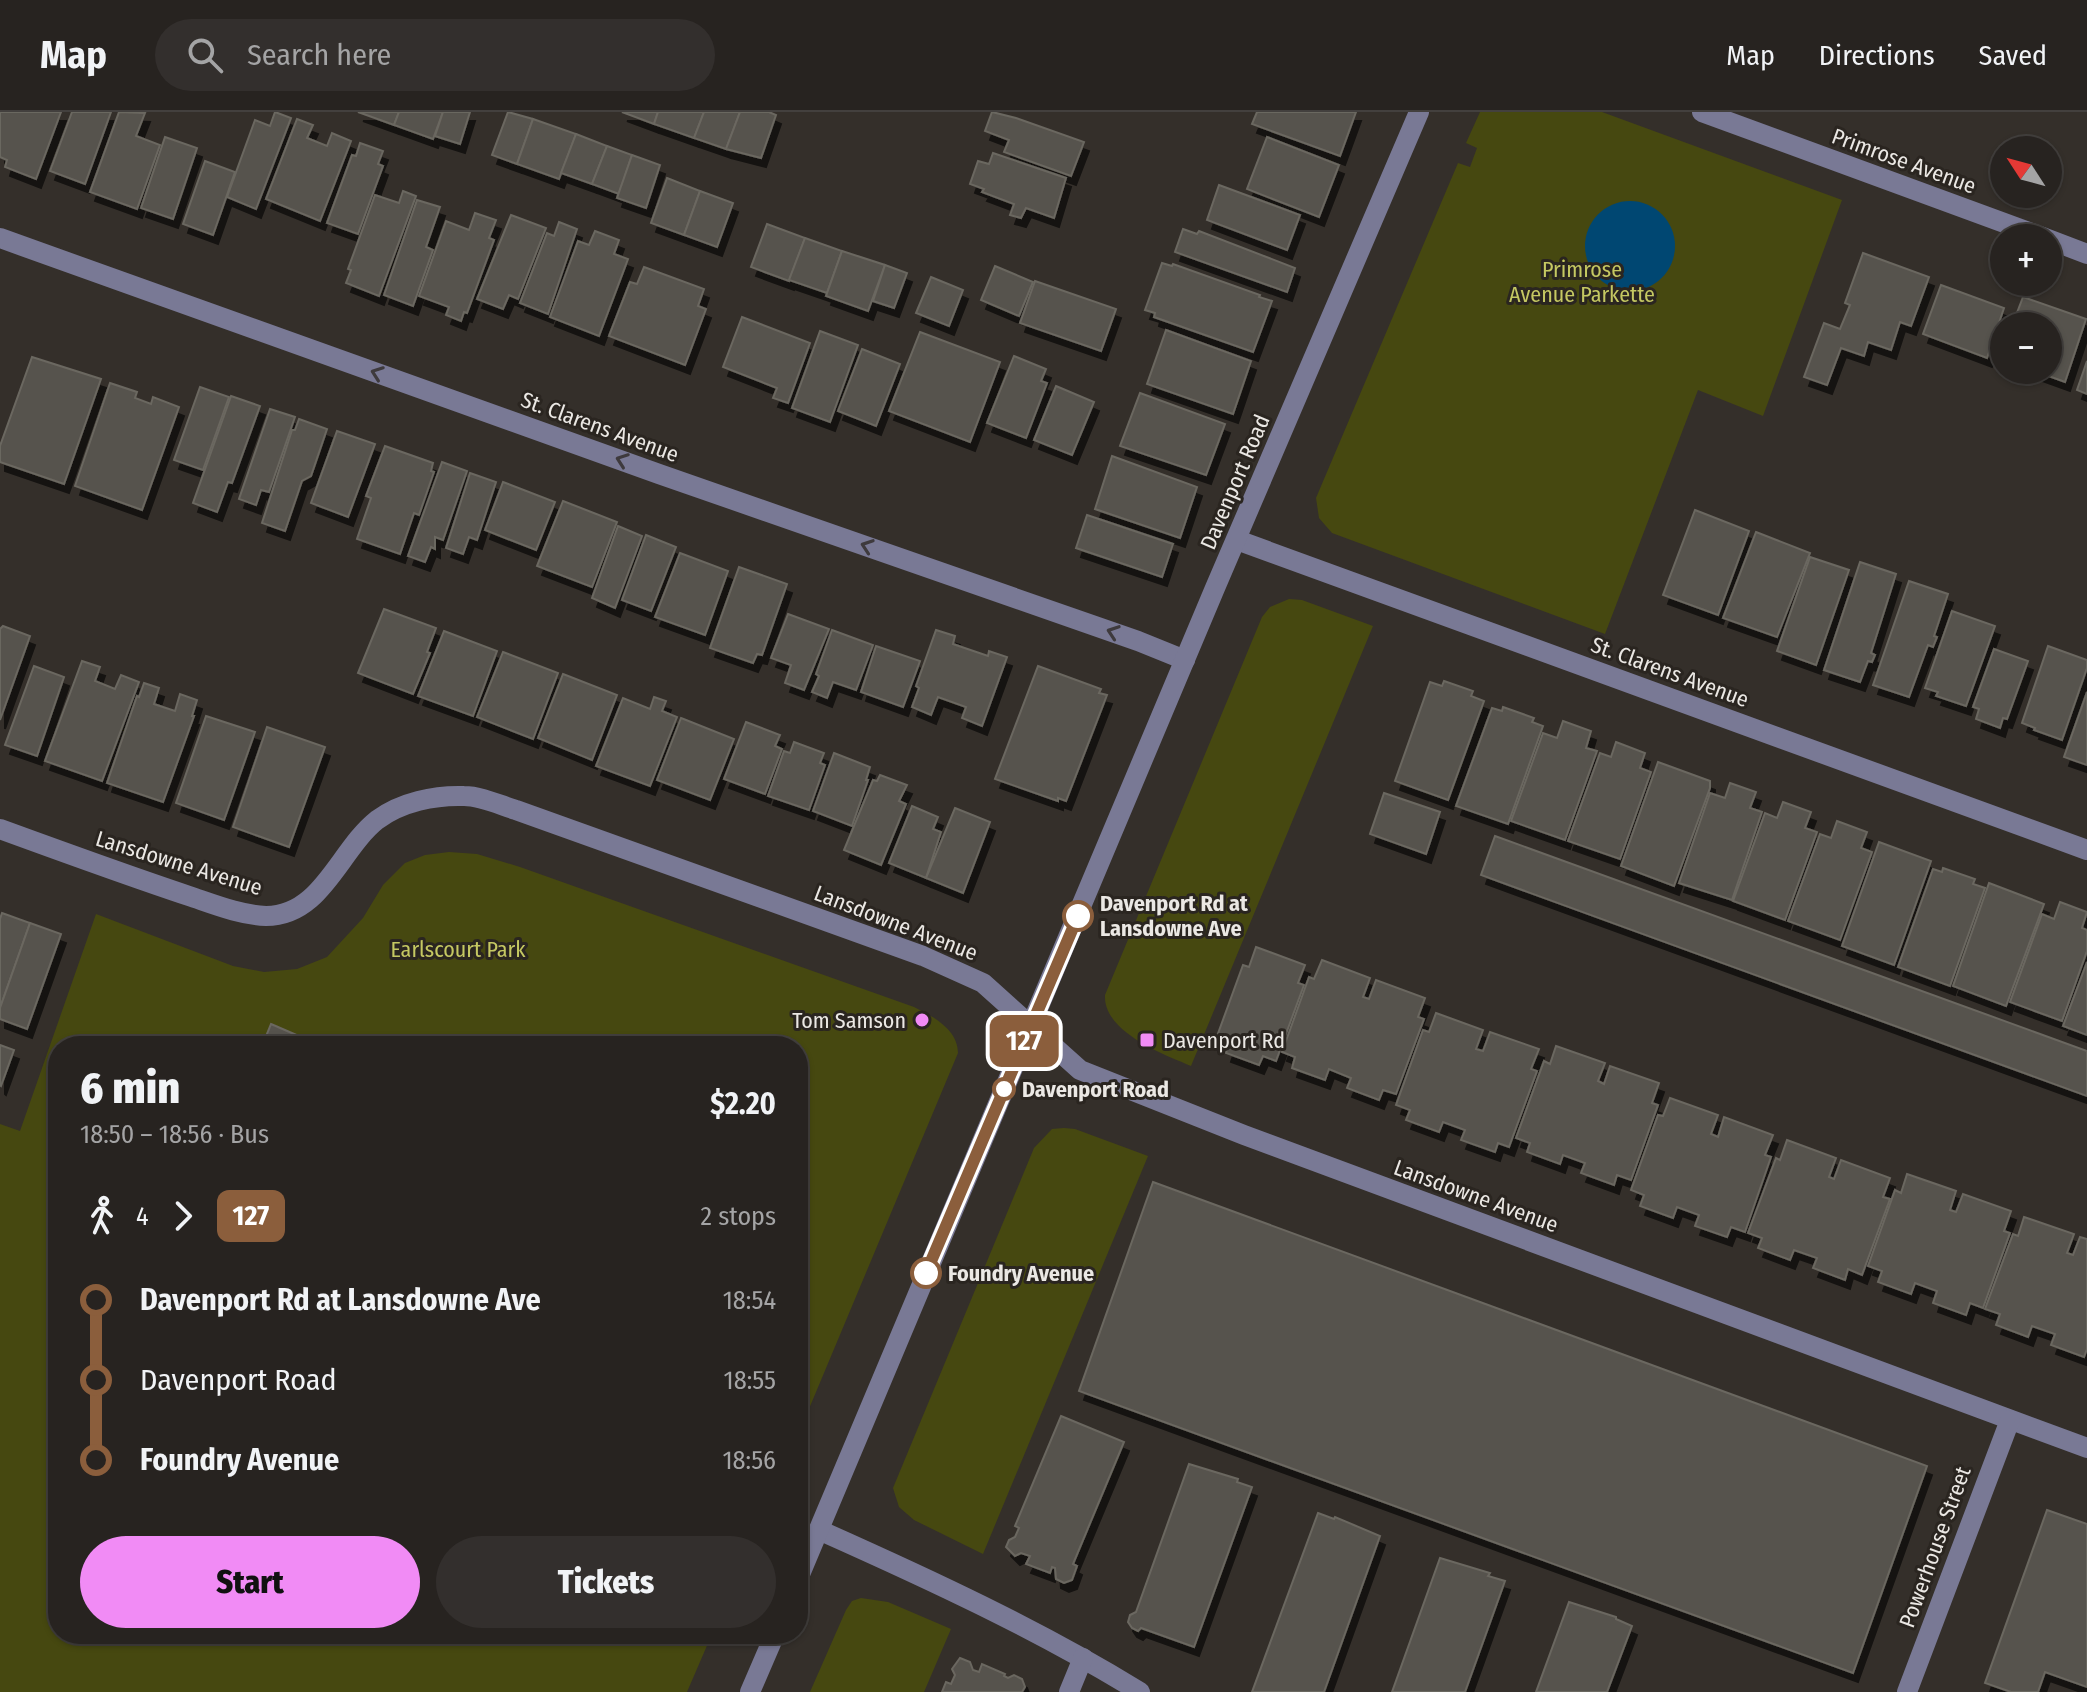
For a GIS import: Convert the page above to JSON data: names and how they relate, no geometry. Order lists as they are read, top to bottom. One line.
{"streets":{"street":["Primrose Avenue","St. Clarens Avenue","Davenport Road","Lansdowne Avenue","Powerhouse Street"]},"crossings":[["St. Clarens Avenue","Davenport Road"],["Davenport Road","Lansdowne Avenue"],["Lansdowne Avenue","Powerhouse Street"]],"one_way":["St. Clarens Avenue"],"parks":["Primrose Avenue Parkette","Earlscourt Park"],"places":{"other":["Davenport Rd at Lansdowne Ave","Tom Samson","Davenport Road","Foundry Avenue"],"transit":["Davenport Rd"]},"lines":["bus line 127"],"north":"top left","page":{"header":"Map","search":"Search here","nav":["Map","Directions","Saved"],"on_map":"127","map_buttons":["+","−"],"heading":["6 min","18:50 – 18:56 · Bus","$2.20"],"legs":["4","127","2 stops"],"list":[{"name":"Davenport Rd at Lansdowne Ave","value":"18:54"},{"name":"Davenport Road","value":"18:55"},{"name":"Foundry Avenue","value":"18:56"}],"buttons":["Start","Tickets"]}}
